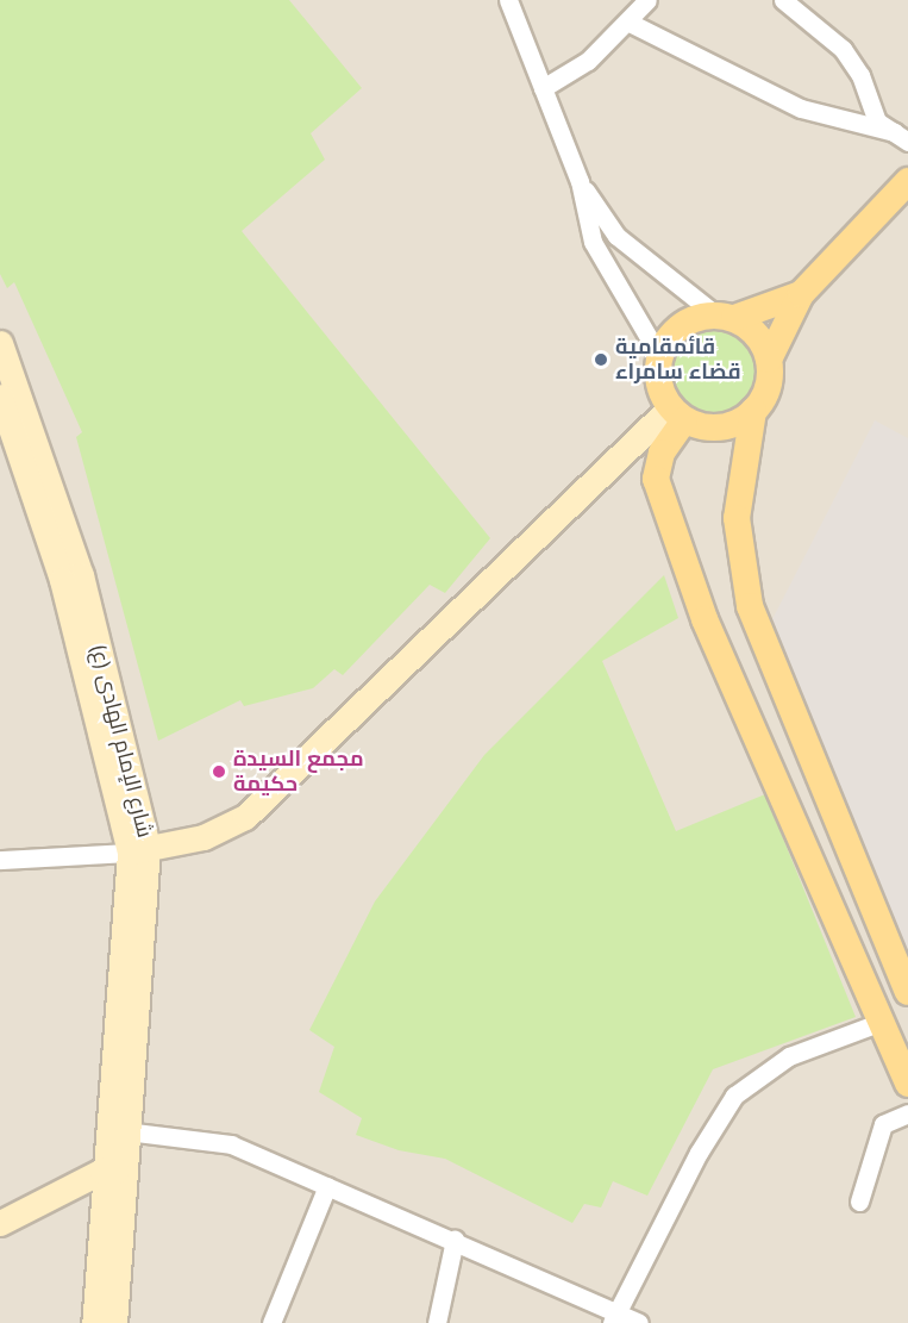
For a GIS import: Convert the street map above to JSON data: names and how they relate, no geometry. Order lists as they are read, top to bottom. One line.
{"streets":{"main road":["شارع الإمام الهادی (ع)"]},"places":["قائمقامية قضاء سامراء","مجمع السيدة حكيمة"]}
